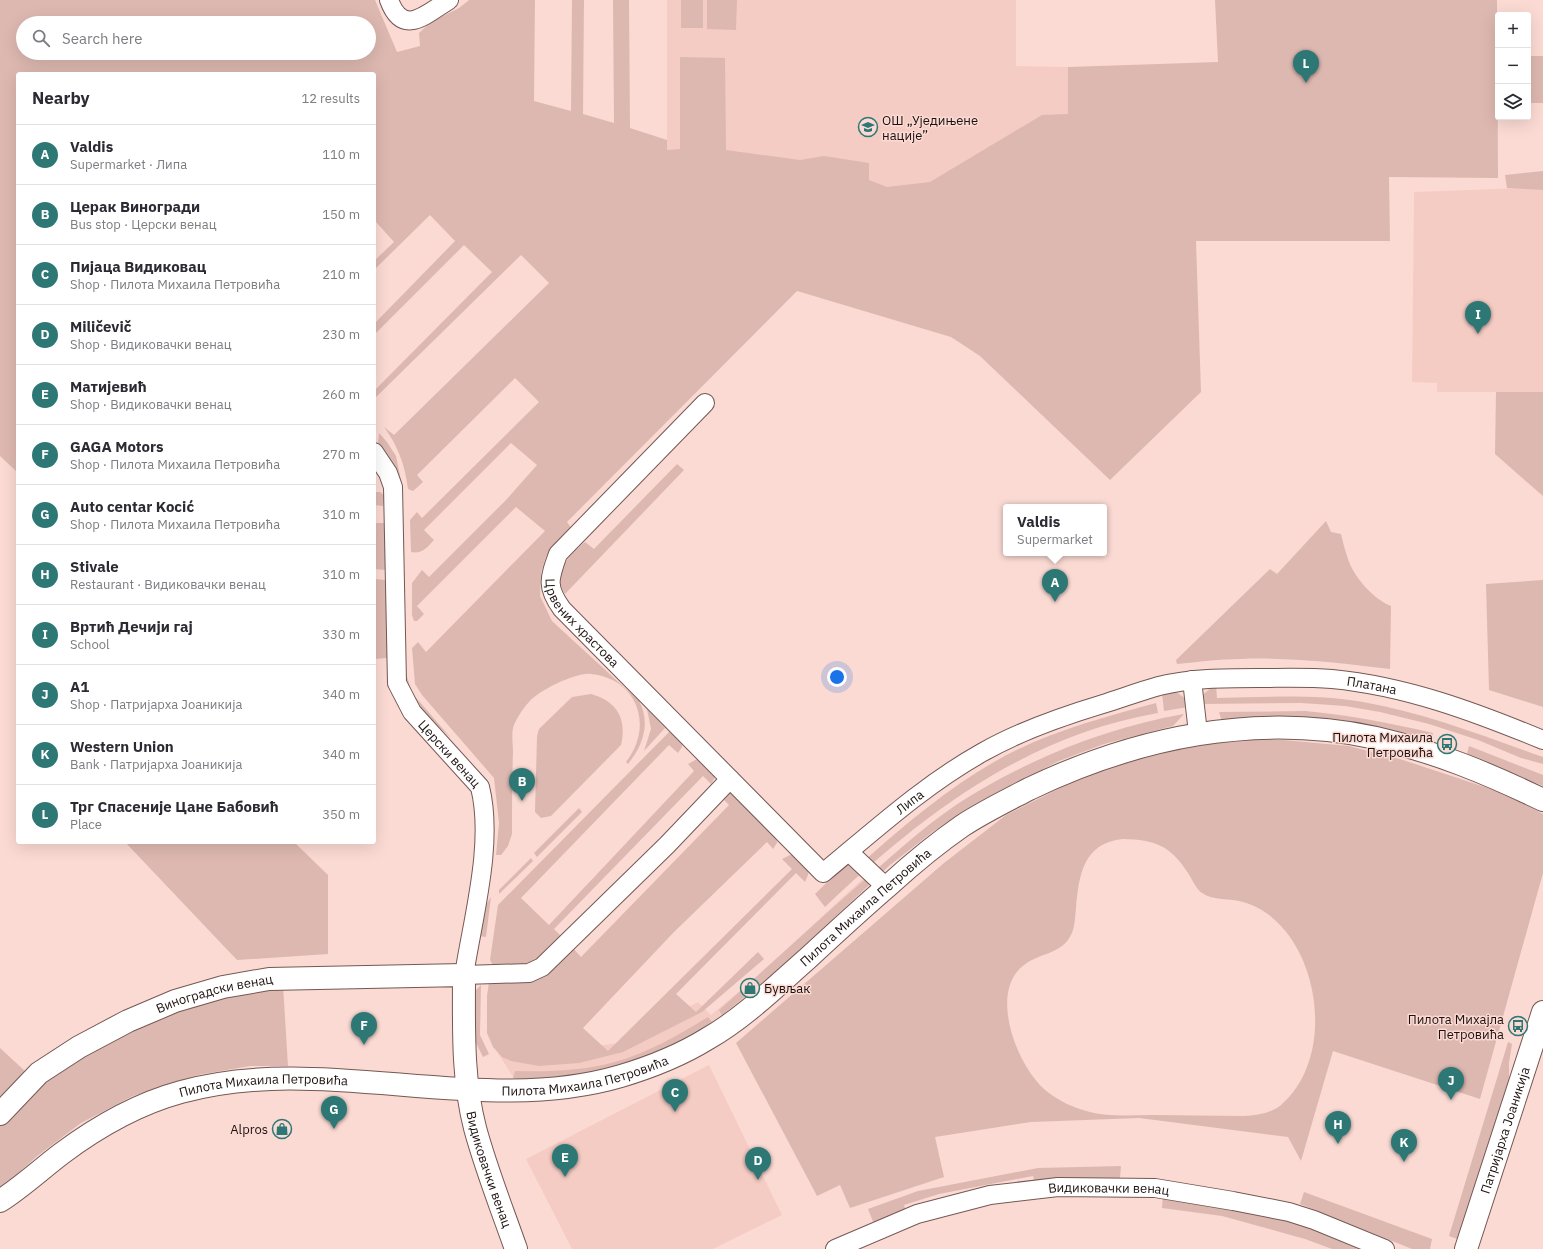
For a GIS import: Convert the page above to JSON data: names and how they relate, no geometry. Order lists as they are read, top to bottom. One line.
{"streets":{"main road":["Церски венац","Пилота Михаила Петровића","Виноградски венац","Патријарха Јоаникија","Видиковачки венац"],"street":["Црвених храстова","Платана","Липа"]},"crossings":[["Црвених храстова","Липа"],["Платана","Липа"],["Церски венац","Пилота Михаила Петровића"],["Церски венац","Виноградски венац"],["Церски венац","Видиковачки венац"],["Пилота Михаила Петровића","Видиковачки венац"]],"places":{"school or university":["ОШ „Уједињене нације”"],"bus stop":["Пилота Михаила Петровића","Пилота Михајла Петровића"],"shop":["Бувљак","Alpros"]},"page":{"map_buttons":["+","−"],"search":"Search here","pins":["L","I","A","B","F","J","C","G","H","K","E","D"],"heading":["Nearby","12 results"],"list":[{"mark":"A","name":"Valdis","note":"Supermarket · Липа","value":"110 m"},{"mark":"B","name":"Церак Виногради","note":"Bus stop · Церски венац","value":"150 m"},{"mark":"C","name":"Пијаца Видиковац","note":"Shop · Пилота Михаила Петровића","value":"210 m"},{"mark":"D","name":"Miličevič","note":"Shop · Видиковачки венац","value":"230 m"},{"mark":"E","name":"Матијевић","note":"Shop · Видиковачки венац","value":"260 m"},{"mark":"F","name":"GAGA Motors","note":"Shop · Пилота Михаила Петровића","value":"270 m"},{"mark":"G","name":"Auto centar Kocić","note":"Shop · Пилота Михаила Петровића","value":"310 m"},{"mark":"H","name":"Stivale","note":"Restaurant · Видиковачки венац","value":"310 m"},{"mark":"I","name":"Вртић Дечији гај","note":"School","value":"330 m"},{"mark":"J","name":"A1","note":"Shop · Патријарха Јоаникија","value":"340 m"},{"mark":"K","name":"Western Union","note":"Bank · Патријарха Јоаникија","value":"340 m"},{"mark":"L","name":"Трг Спасеније Цане Бабовић","note":"Place","value":"350 m"}],"popup":["Valdis","Supermarket"]}}
